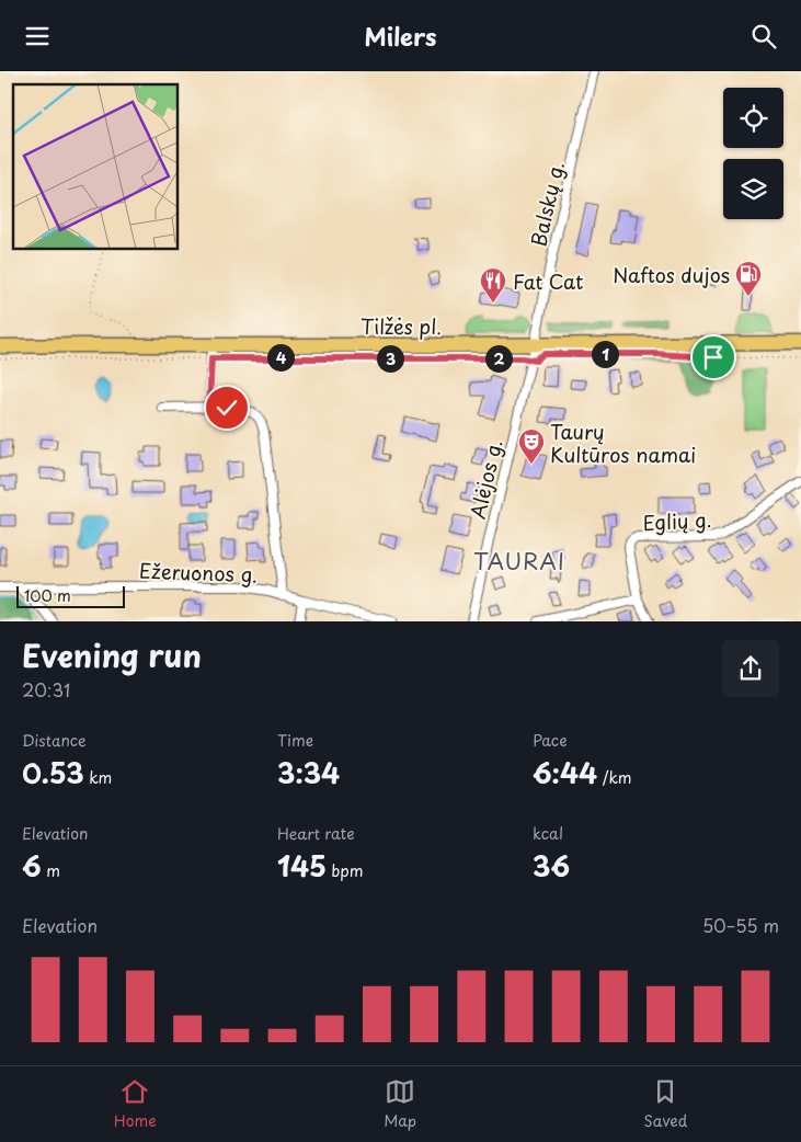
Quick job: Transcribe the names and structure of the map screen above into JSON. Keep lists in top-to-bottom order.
{
  "streets": {
    "highway": ["Tilžės pl."],
    "street": [
      "Balskų g.",
      "Alėjos g.",
      "Eglių g.",
      "Ežeruonos g."
    ]
  },
  "crossings": [
    ["Balskų g.", "Tilžės pl."],
    ["Balskų g.", "Alėjos g."],
    ["Tilžės pl.", "Alėjos g."]
  ],
  "districts": ["TAURAI"],
  "places": {
    "fuel station": ["Naftos dujos"],
    "restaurant": ["Fat Cat"],
    "theatre": ["Taurų Kultūros namai"]
  },
  "scale_bar": "100 m",
  "page": {
    "header": "Milers",
    "pins": [
      "1",
      "4",
      "2",
      "3"
    ],
    "scale": "100 m",
    "heading": ["Evening run", "20:31"],
    "stats": [
      ["Distance", "0.53 km"],
      ["Time", "3:34"],
      ["Pace", "6:44 /km"],
      ["Elevation", "6 m"],
      ["Heart rate", "145 bpm"],
      ["kcal", "36"]
    ],
    "chart": ["Elevation", "50–55 m"],
    "tabs": ["Home", "Map", "Saved"]
  }
}
